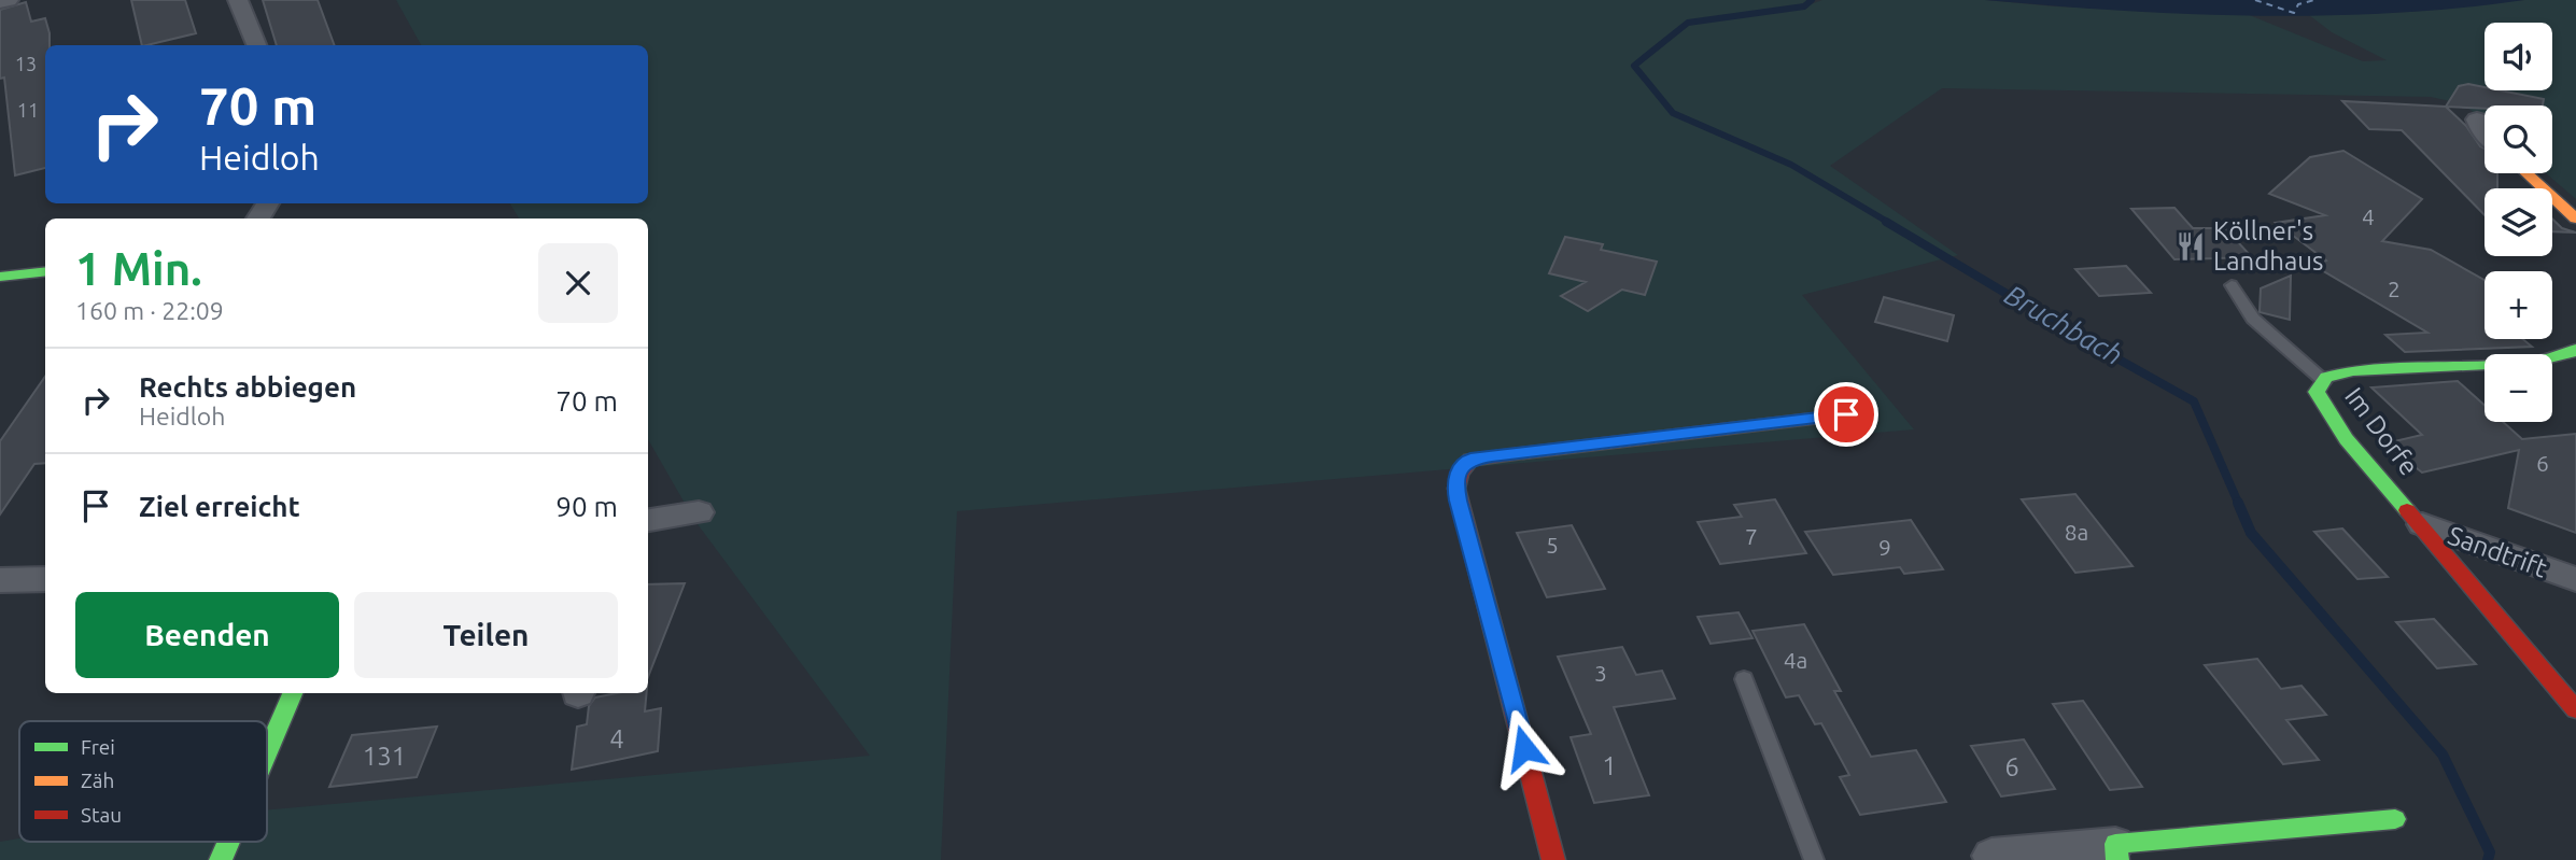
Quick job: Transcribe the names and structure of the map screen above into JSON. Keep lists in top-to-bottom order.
{
  "streets": {
    "street": ["Im Dorfe", "Sandtrift"]
  },
  "crossings": [
    ["Im Dorfe", "Sandtrift"]
  ],
  "water": ["Bruchbach"],
  "places": {
    "restaurant": ["Köllner's Landhaus"]
  },
  "house_numbers": [
    "13",
    "11",
    "4",
    "2",
    "6",
    "8a",
    "7",
    "5",
    "9",
    "4a",
    "3",
    "4",
    "131",
    "1",
    "6"
  ],
  "legend": ["Frei", "Zäh", "Stau"],
  "page": {
    "map_buttons": ["+", "−"],
    "turn": ["70 m", "Heidloh"],
    "heading": ["1 Min.", "160 m · 22:09"],
    "list": [
      {
        "name": "Rechts abbiegen",
        "note": "Heidloh",
        "value": "70 m"
      },
      {
        "name": "Ziel erreicht",
        "value": "90 m"
      }
    ],
    "buttons": ["Beenden", "Teilen"]
  }
}
